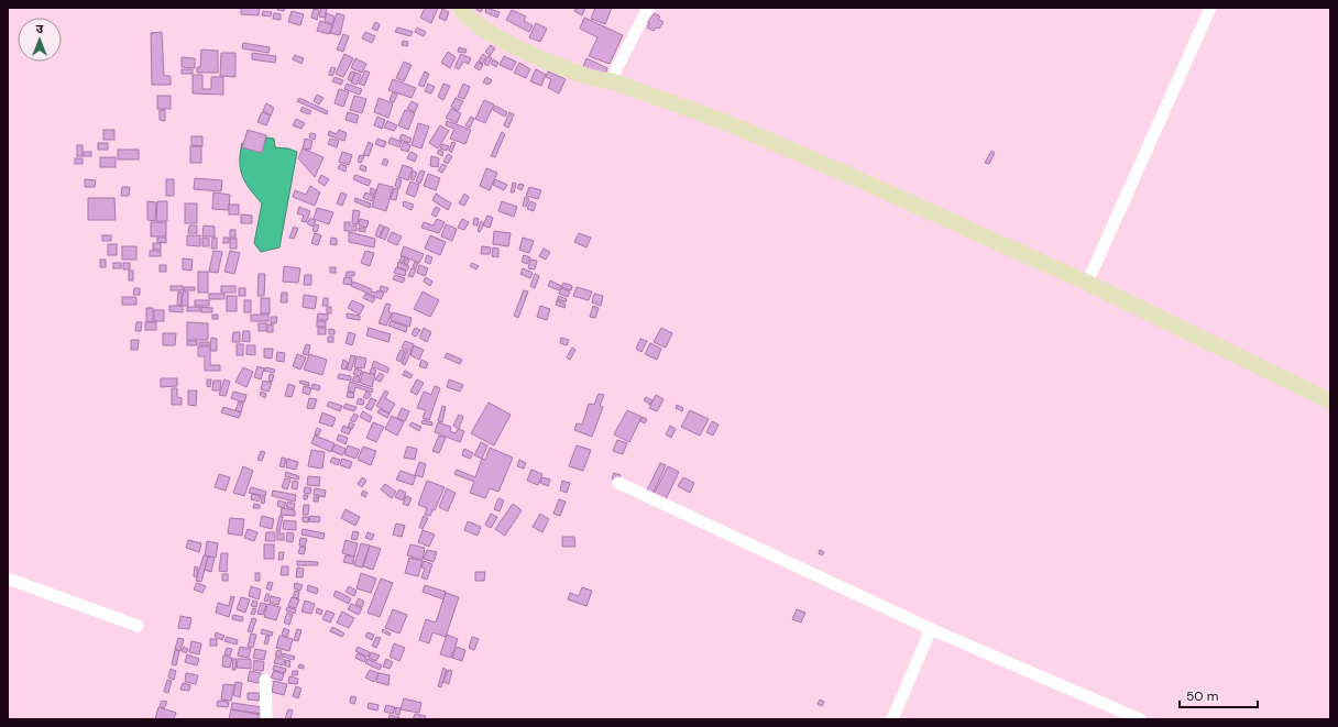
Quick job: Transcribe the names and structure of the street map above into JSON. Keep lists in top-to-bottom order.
{
  "scale_bar": "50 m",
  "north": "top"
}
